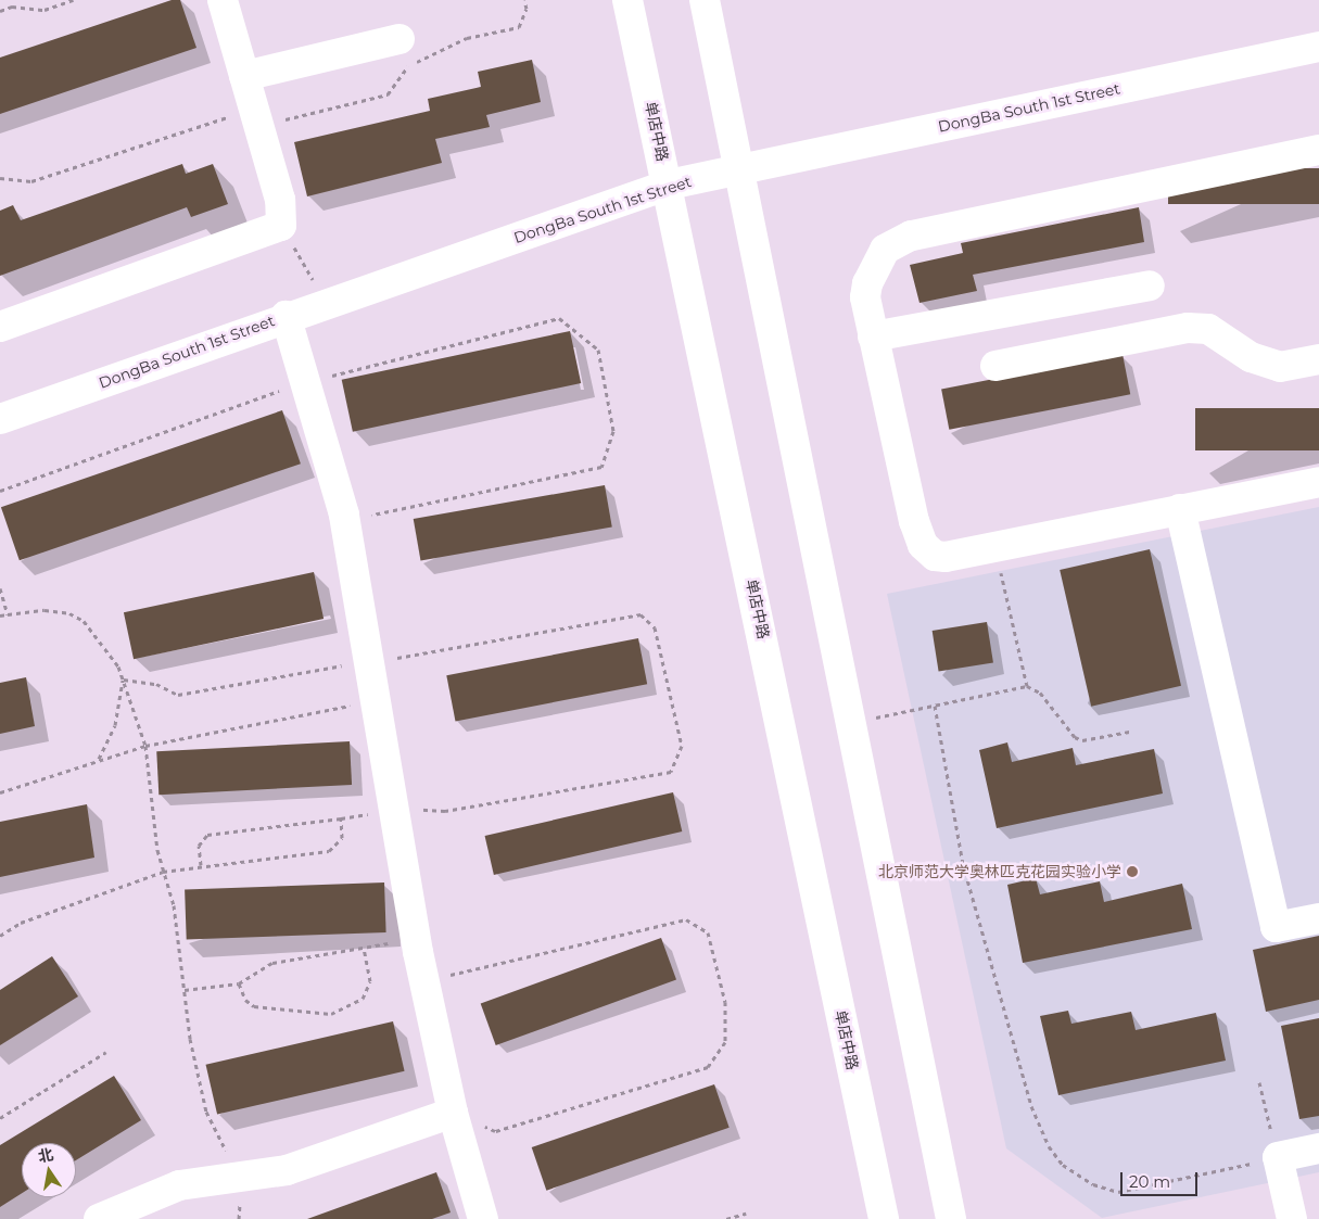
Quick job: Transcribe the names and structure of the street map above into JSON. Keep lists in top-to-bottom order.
{
  "streets": {
    "street": ["DongBa South 1st Street", "单店中路"]
  },
  "crossings": [
    ["DongBa South 1st Street", "单店中路"]
  ],
  "places": ["北京师范大学奥林匹克花园实验小学"],
  "scale_bar": "20 m",
  "north": "top"
}
